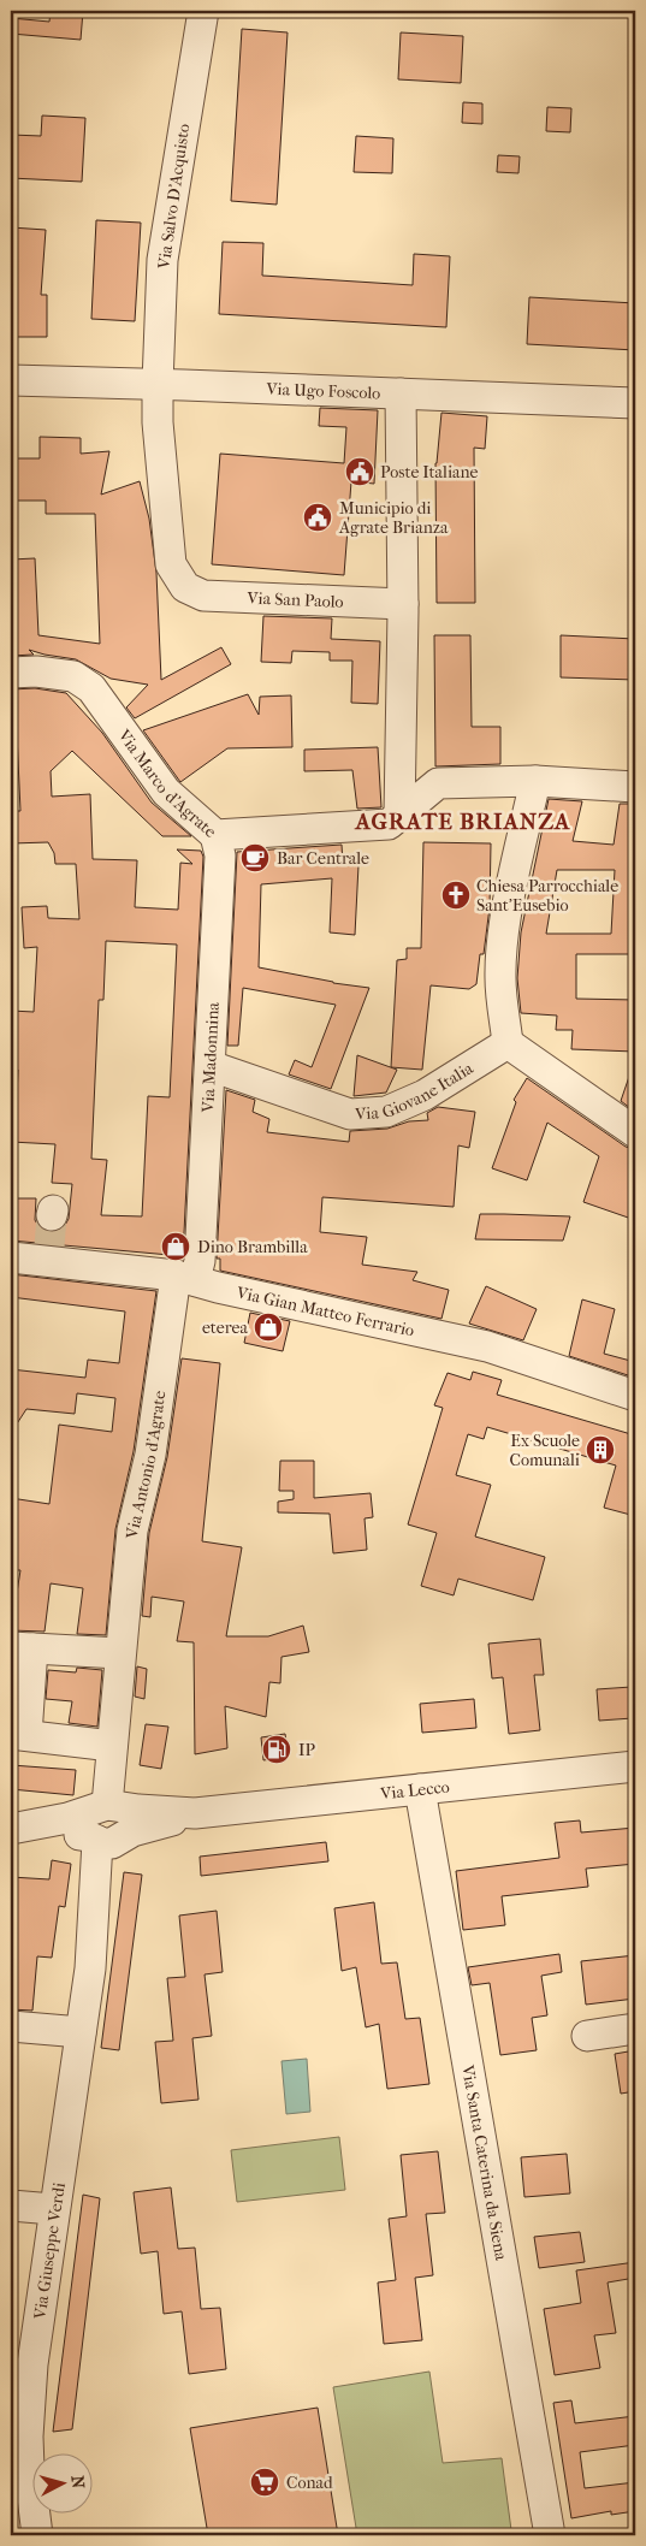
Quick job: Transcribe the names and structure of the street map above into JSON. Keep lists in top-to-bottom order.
{
  "streets": {
    "street": [
      "Via Salvo D'Acquisto",
      "Via Ugo Foscolo",
      "Via San Paolo",
      "Via Marco d'Agrate",
      "Via Madonnina",
      "Via Giovane Italia",
      "Via Gian Matteo Ferrario",
      "Via Antonio d'Agrate",
      "Via Lecco",
      "Via Santa Caterina da Siena",
      "Via Giuseppe Verdi"
    ]
  },
  "crossings": [
    ["Via Salvo D'Acquisto", "Via Ugo Foscolo"],
    ["Via Salvo D'Acquisto", "Via San Paolo"],
    ["Via Ugo Foscolo", "Via San Paolo"],
    ["Via Marco d'Agrate", "Via Madonnina"],
    ["Via Madonnina", "Via Giovane Italia"],
    ["Via Madonnina", "Via Gian Matteo Ferrario"],
    ["Via Madonnina", "Via Antonio d'Agrate"],
    ["Via Gian Matteo Ferrario", "Via Antonio d'Agrate"],
    ["Via Antonio d'Agrate", "Via Lecco"],
    ["Via Antonio d'Agrate", "Via Giuseppe Verdi"],
    ["Via Lecco", "Via Santa Caterina da Siena"],
    ["Via Lecco", "Via Giuseppe Verdi"]
  ],
  "districts": ["AGRATE BRIANZA"],
  "places": {
    "public building": ["Poste Italiane", "Municipio di Agrate Brianza"],
    "cafe": ["Bar Centrale"],
    "church": ["Chiesa Parrocchiale Sant'Eusebio"],
    "shop": ["Dino Brambilla", "eterea"],
    "building": ["Ex Scuole Comunali"],
    "fuel station": ["IP"],
    "supermarket": ["Conad"]
  },
  "north": "right"
}
